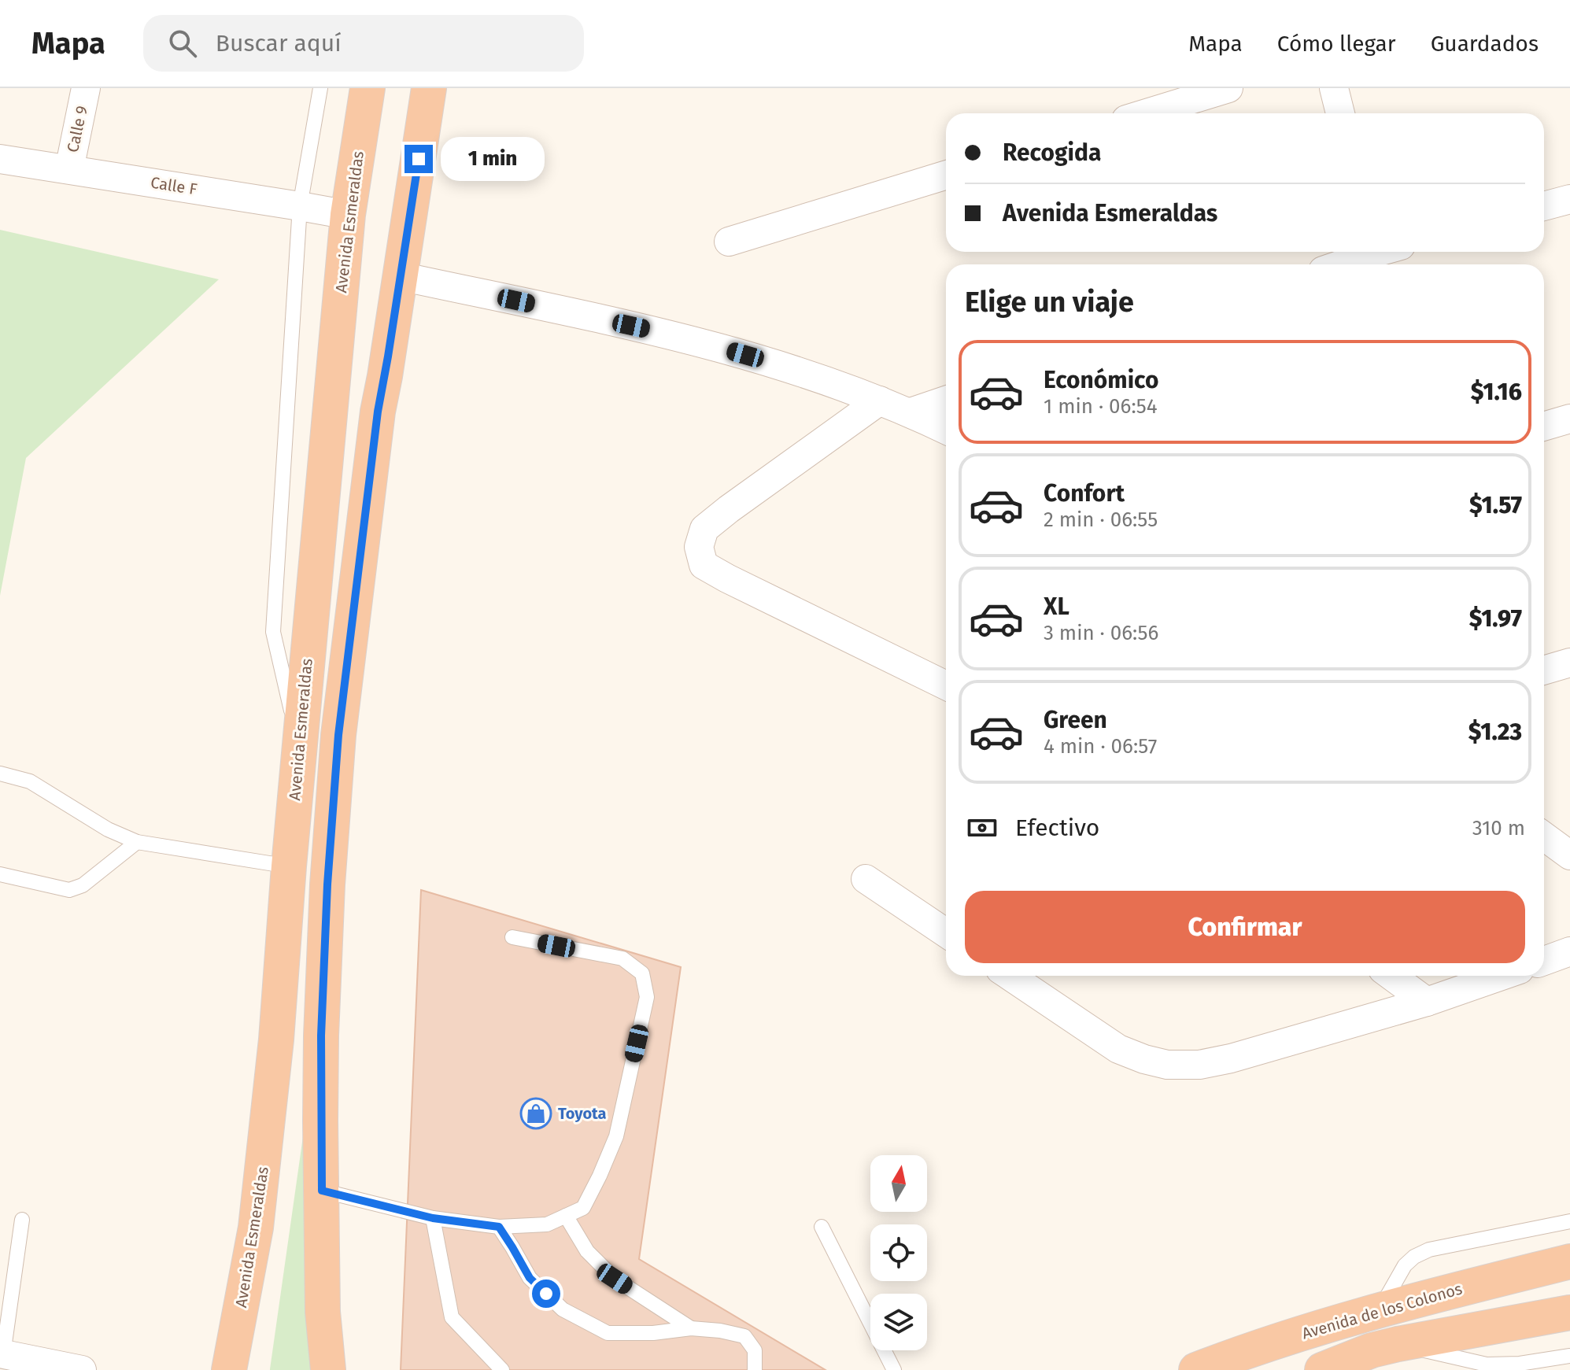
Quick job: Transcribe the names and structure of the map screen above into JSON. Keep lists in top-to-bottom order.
{
  "streets": {
    "highway": ["Avenida Esmeraldas", "Avenida de los Colonos"],
    "street": ["Calle 9", "Calle F"]
  },
  "crossings": [
    ["Calle 9", "Calle F"],
    ["Calle F", "Avenida Esmeraldas"]
  ],
  "places": {
    "shop": ["Toyota"]
  },
  "north": "top",
  "page": {
    "header": "Mapa",
    "search": "Buscar aquí",
    "nav": ["Mapa", "Cómo llegar", "Guardados"],
    "banner": ["Recogida", "Avenida Esmeraldas"],
    "bubble": "1 min",
    "heading": "Elige un viaje",
    "list": [
      {
        "name": "Económico",
        "note": "1 min · 06:54",
        "value": "$1.16"
      },
      {
        "name": "Confort",
        "note": "2 min · 06:55",
        "value": "$1.57"
      },
      {
        "name": "XL",
        "note": "3 min · 06:56",
        "value": "$1.97"
      },
      {
        "name": "Green",
        "note": "4 min · 06:57",
        "value": "$1.23"
      }
    ],
    "pay": ["Efectivo", "310 m"],
    "buttons": "Confirmar"
  }
}
